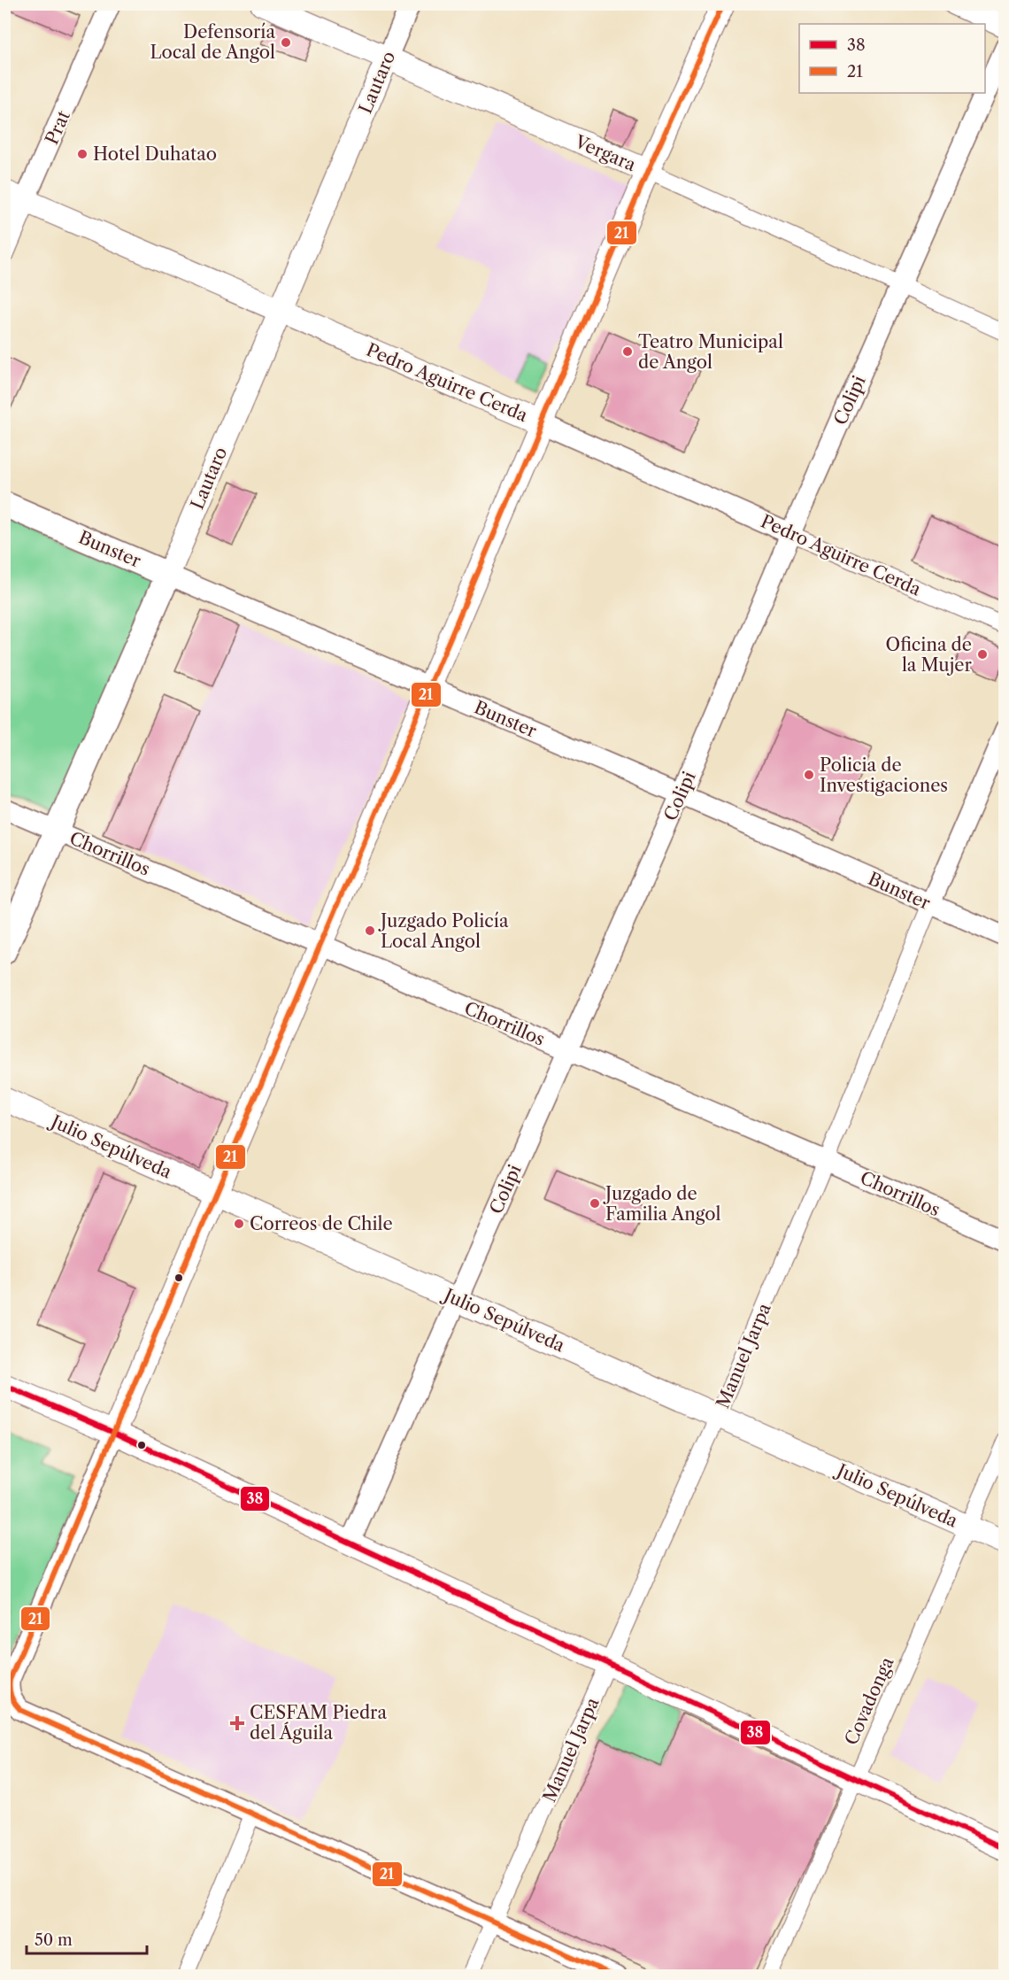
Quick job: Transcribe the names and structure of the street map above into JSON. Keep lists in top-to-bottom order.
{
  "streets": {
    "main road": [
      "Lautaro",
      "Prat",
      "Vergara",
      "Pedro Aguirre Cerda",
      "Bunster",
      "Julio Sepúlveda"
    ],
    "street": [
      "Colipi",
      "Chorrillos",
      "Manuel Jarpa",
      "Covadonga"
    ]
  },
  "crossings": [
    ["Lautaro", "Vergara"],
    ["Lautaro", "Pedro Aguirre Cerda"],
    ["Lautaro", "Bunster"],
    ["Lautaro", "Chorrillos"],
    ["Prat", "Pedro Aguirre Cerda"],
    ["Vergara", "Colipi"],
    ["Pedro Aguirre Cerda", "Colipi"],
    ["Colipi", "Bunster"],
    ["Colipi", "Chorrillos"],
    ["Colipi", "Julio Sepúlveda"],
    ["Bunster", "Manuel Jarpa"],
    ["Chorrillos", "Manuel Jarpa"],
    ["Julio Sepúlveda", "Manuel Jarpa"],
    ["Julio Sepúlveda", "Covadonga"]
  ],
  "places": {
    "other": [
      "Defensoría Local de Angol",
      "Hotel Duhatao",
      "Teatro Municipal de Angol",
      "Oficina de la Mujer",
      "Policia de Investigaciones",
      "Juzgado Policía Local Angol",
      "Juzgado de Familia Angol",
      "Correos de Chile"
    ],
    "health": ["CESFAM Piedra del Águila"]
  },
  "lines": ["transit line 21", "transit line 38"],
  "legend": ["38", "21"],
  "scale_bar": "50 m"
}
